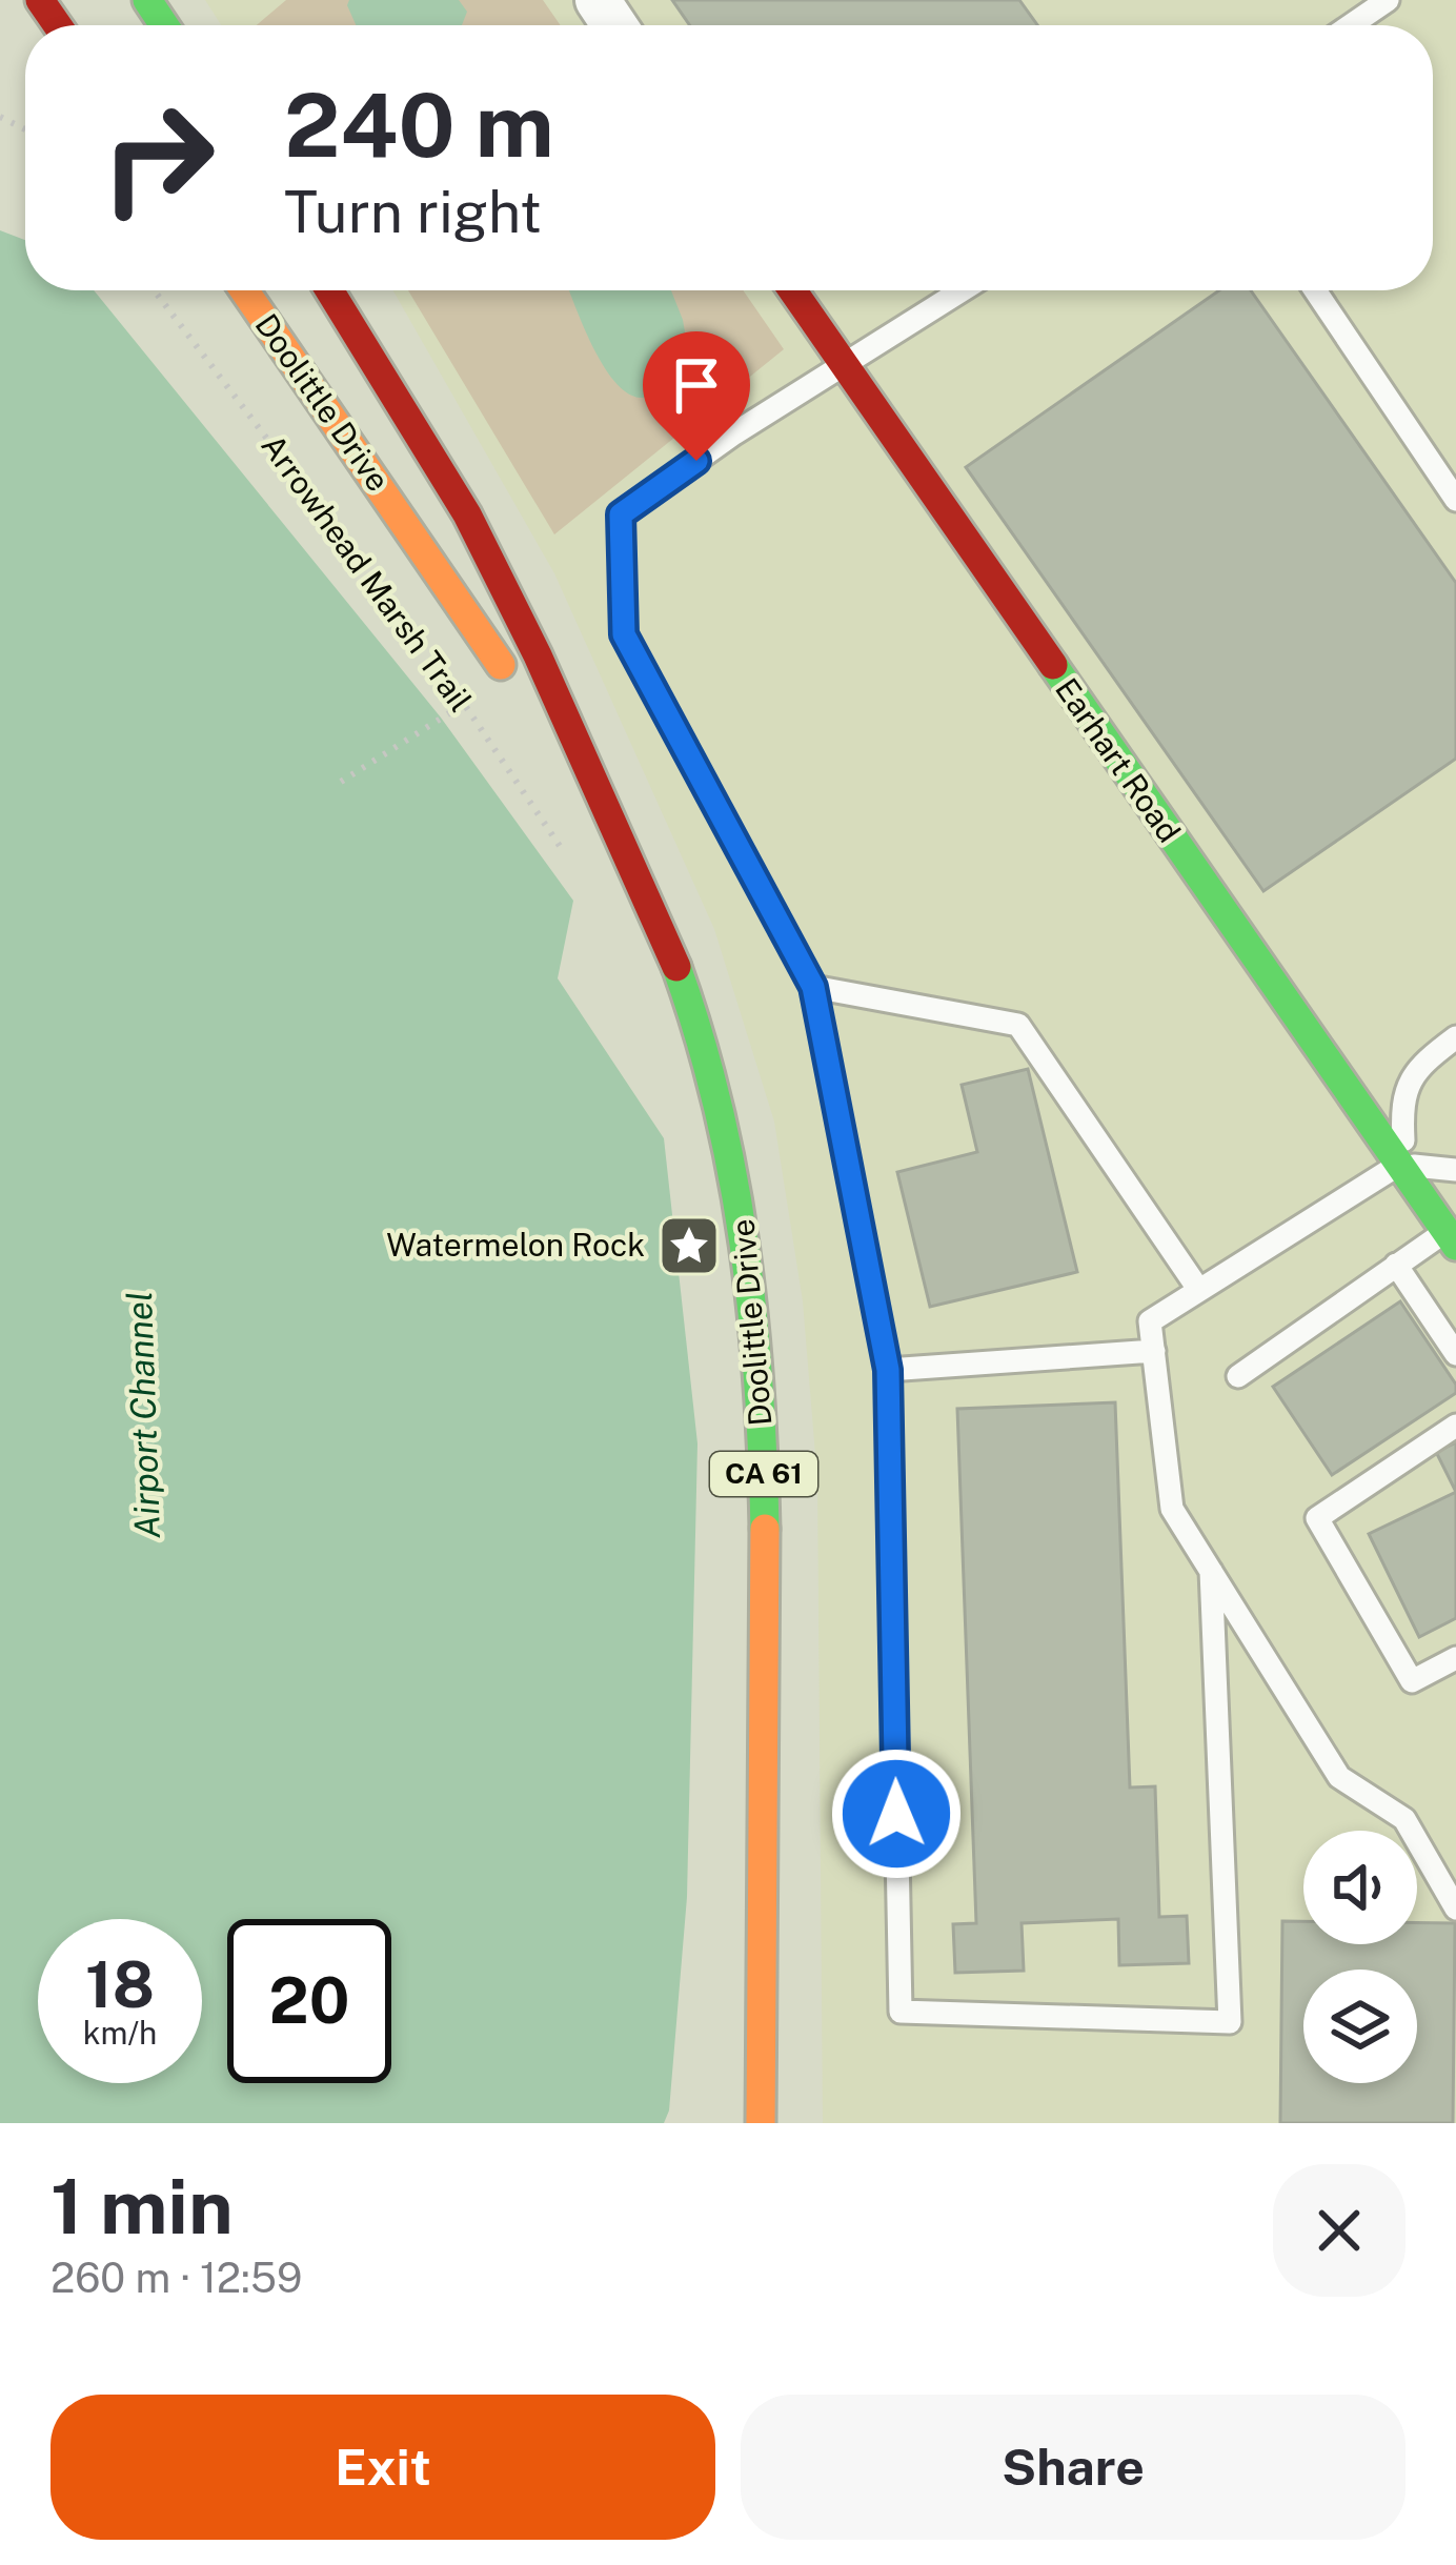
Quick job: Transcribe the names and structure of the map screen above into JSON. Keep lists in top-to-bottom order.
{
  "streets": {
    "main road": ["Doolittle Drive", "Earhart Road", "CA 61"],
    "path": ["Arrowhead Marsh Trail"]
  },
  "water": ["Airport Channel"],
  "places": {
    "place": ["Watermelon Rock"]
  },
  "page": {
    "turn": ["240 m", "Turn right"],
    "speed": "18 km/h",
    "limit": "20",
    "heading": ["1 min", "260 m · 12:59"],
    "buttons": ["Exit", "Share"]
  }
}
